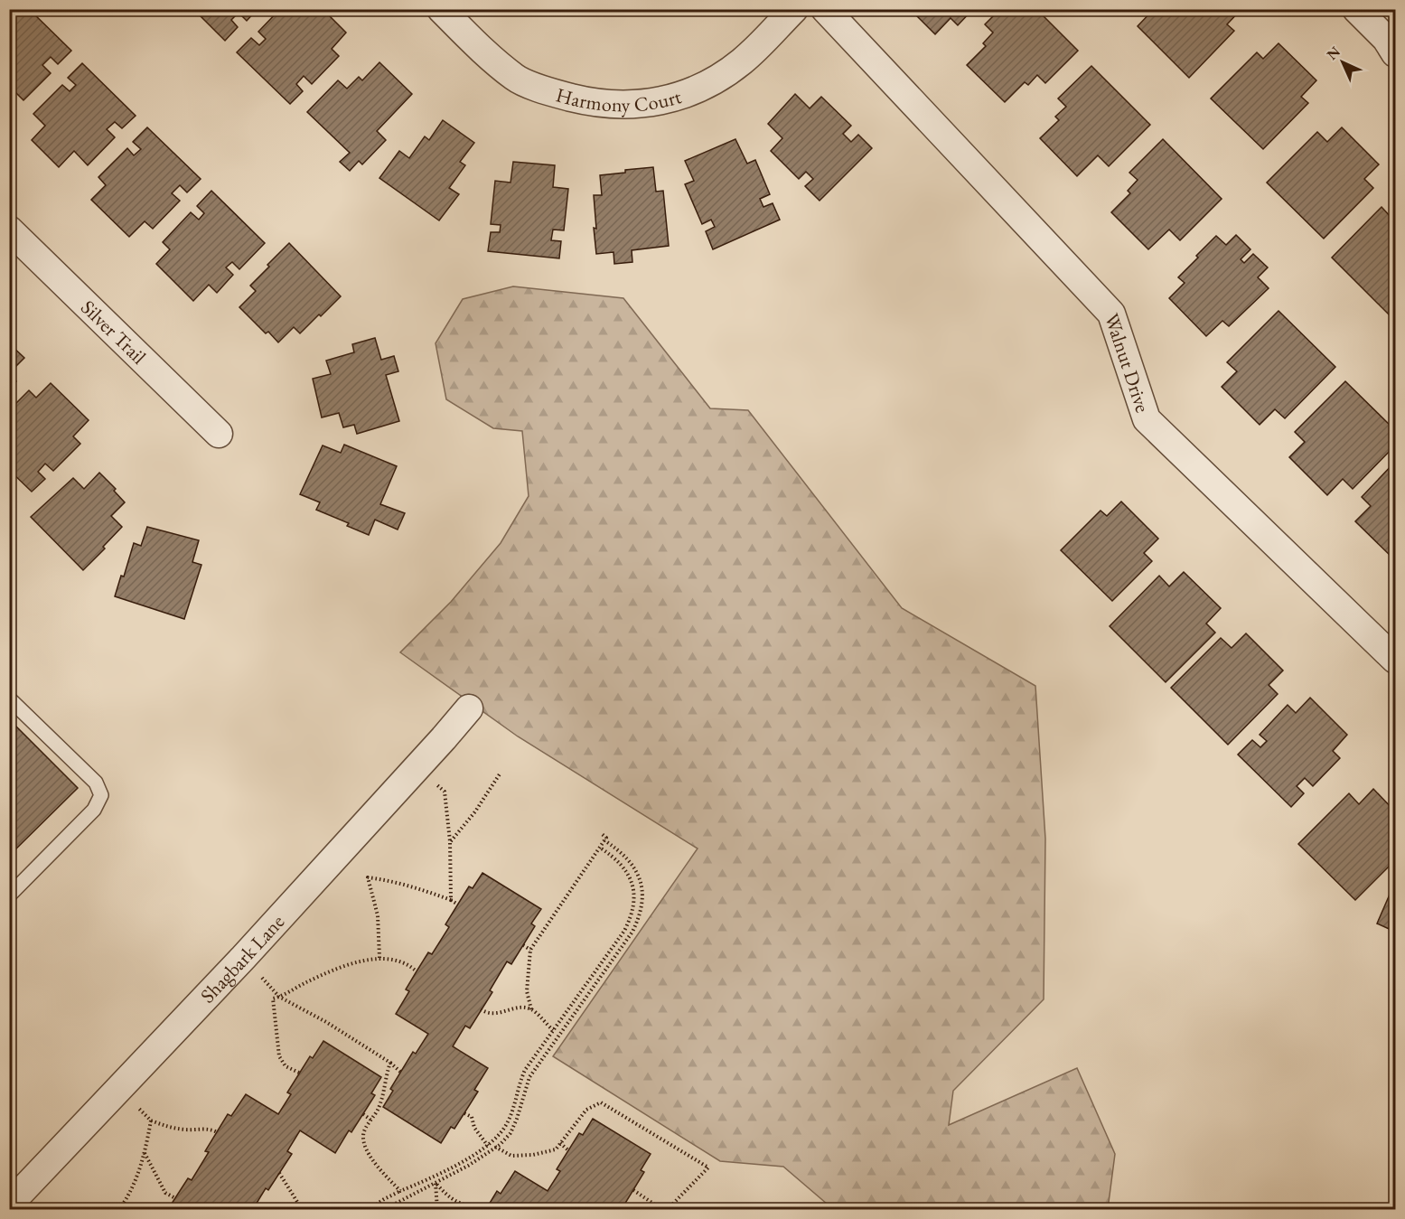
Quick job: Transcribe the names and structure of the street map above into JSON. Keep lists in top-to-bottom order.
{
  "streets": {
    "street": [
      "Harmony Court",
      "Silver Trail",
      "Walnut Drive",
      "Shagbark Lane"
    ]
  },
  "north": "top left"
}
